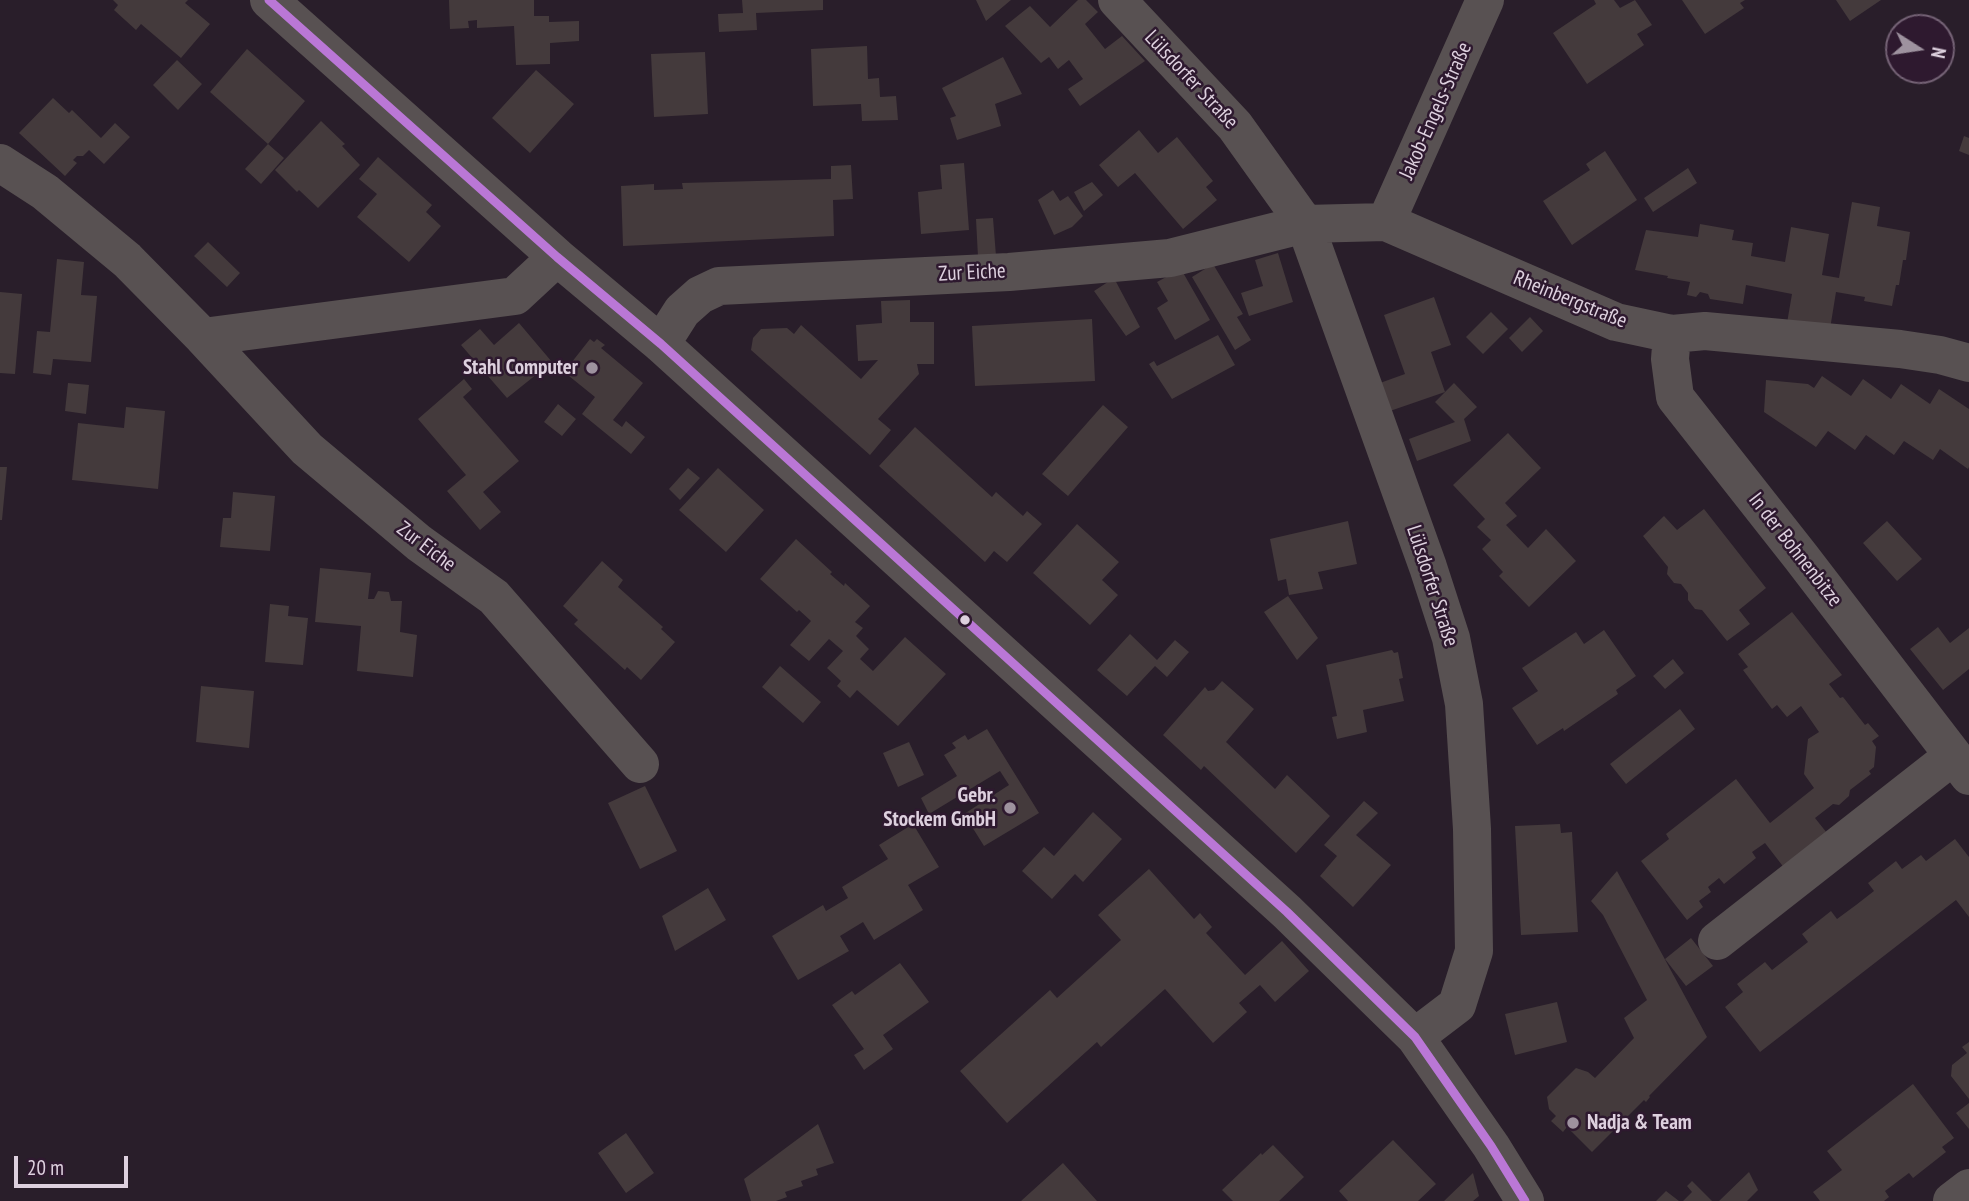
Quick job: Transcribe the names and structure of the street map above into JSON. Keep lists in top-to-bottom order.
{
  "streets": {
    "street": [
      "Lülsdorfer Straße",
      "Jakob-Engels-Straße",
      "Zur Eiche",
      "Rheinbergstraße",
      "In der Bohnenbitze"
    ]
  },
  "crossings": [
    ["Lülsdorfer Straße", "Zur Eiche"],
    ["Lülsdorfer Straße", "Rheinbergstraße"],
    ["Jakob-Engels-Straße", "Rheinbergstraße"],
    ["Zur Eiche", "Rheinbergstraße"],
    ["Rheinbergstraße", "In der Bohnenbitze"]
  ],
  "places": ["Stahl Computer", "Gebr. Stockem GmbH", "Nadja & Team"],
  "scale_bar": "20 m",
  "north": "right"
}
